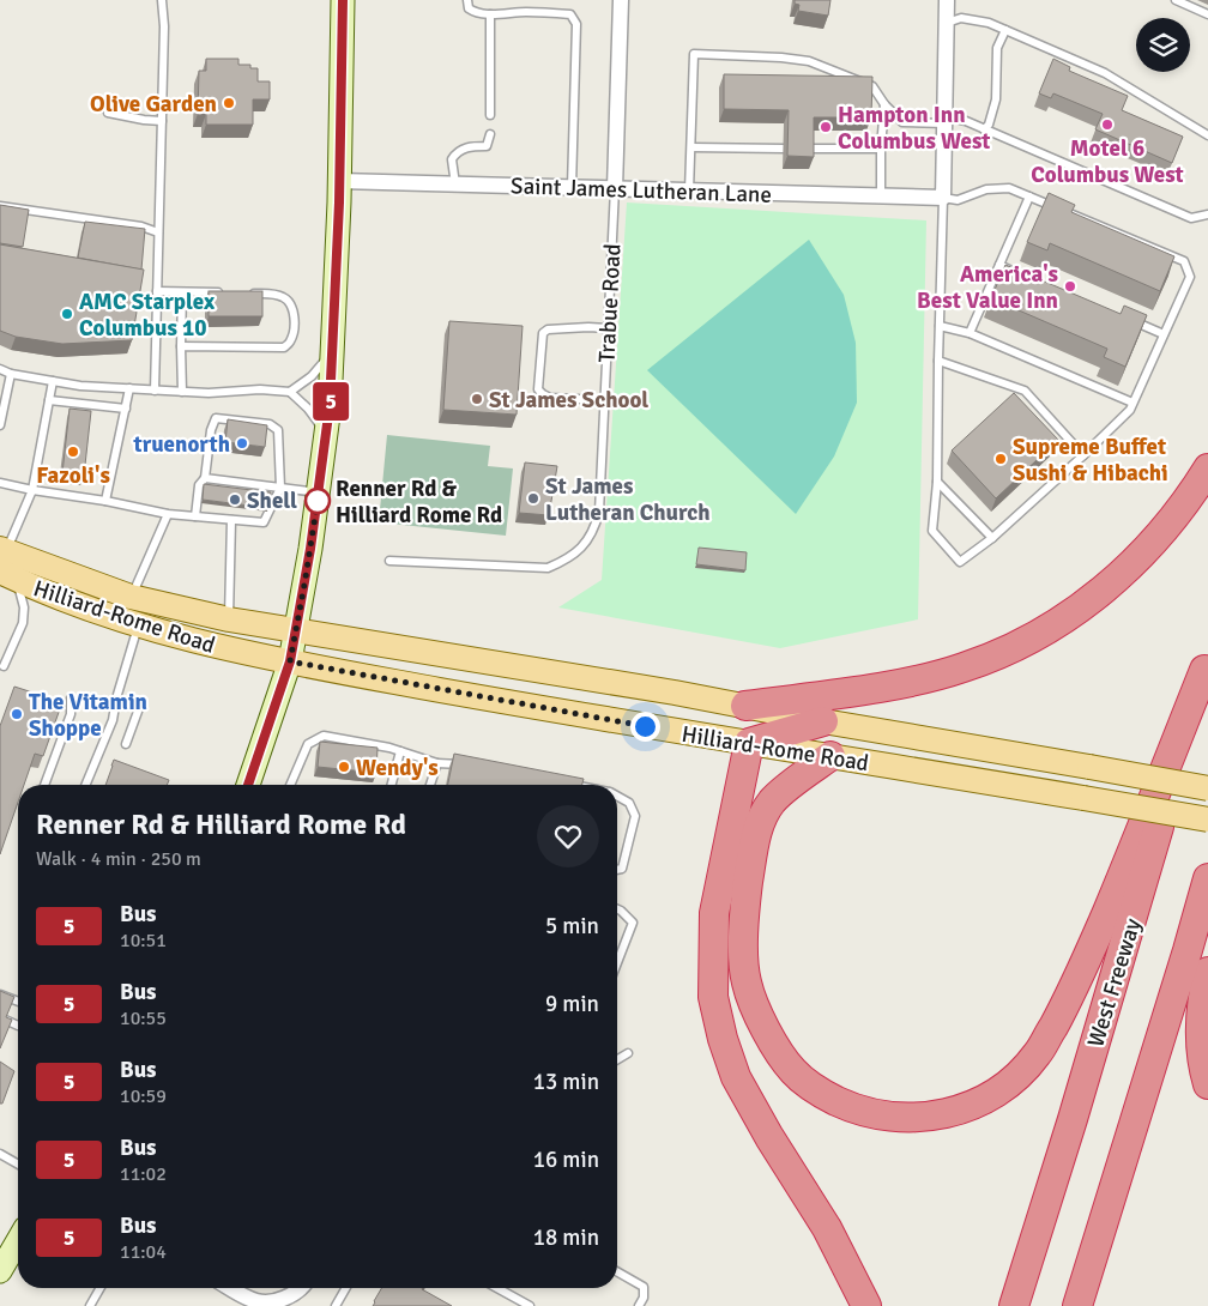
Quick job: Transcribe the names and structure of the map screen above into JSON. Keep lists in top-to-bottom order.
{
  "streets": {
    "highway": ["West Freeway"],
    "main road": ["Hilliard-Rome Road"],
    "street": ["Saint James Lutheran Lane", "Trabue Road"]
  },
  "crossings": [
    ["Saint James Lutheran Lane", "Trabue Road"]
  ],
  "places": [
    "Olive Garden",
    "Motel 6 Columbus West",
    "Hampton Inn Columbus West",
    "America's Best Value Inn",
    "AMC Starplex Columbus 10",
    "St James School",
    "truenorth",
    "Fazoli's",
    "Supreme Buffet Sushi & Hibachi",
    "St James Lutheran Church",
    "Shell",
    "Renner Rd & Hilliard Rome Rd",
    "The Vitamin Shoppe",
    "Wendy's"
  ],
  "lines": ["bus line 5"],
  "page": {
    "on_map": "5",
    "heading": ["Renner Rd & Hilliard Rome Rd", "Walk · 4 min · 250 m"],
    "list": [
      {
        "mark": "5",
        "name": "Bus",
        "note": "10:51",
        "value": "5 min"
      },
      {
        "mark": "5",
        "name": "Bus",
        "note": "10:55",
        "value": "9 min"
      },
      {
        "mark": "5",
        "name": "Bus",
        "note": "10:59",
        "value": "13 min"
      },
      {
        "mark": "5",
        "name": "Bus",
        "note": "11:02",
        "value": "16 min"
      },
      {
        "mark": "5",
        "name": "Bus",
        "note": "11:04",
        "value": "18 min"
      }
    ]
  }
}
